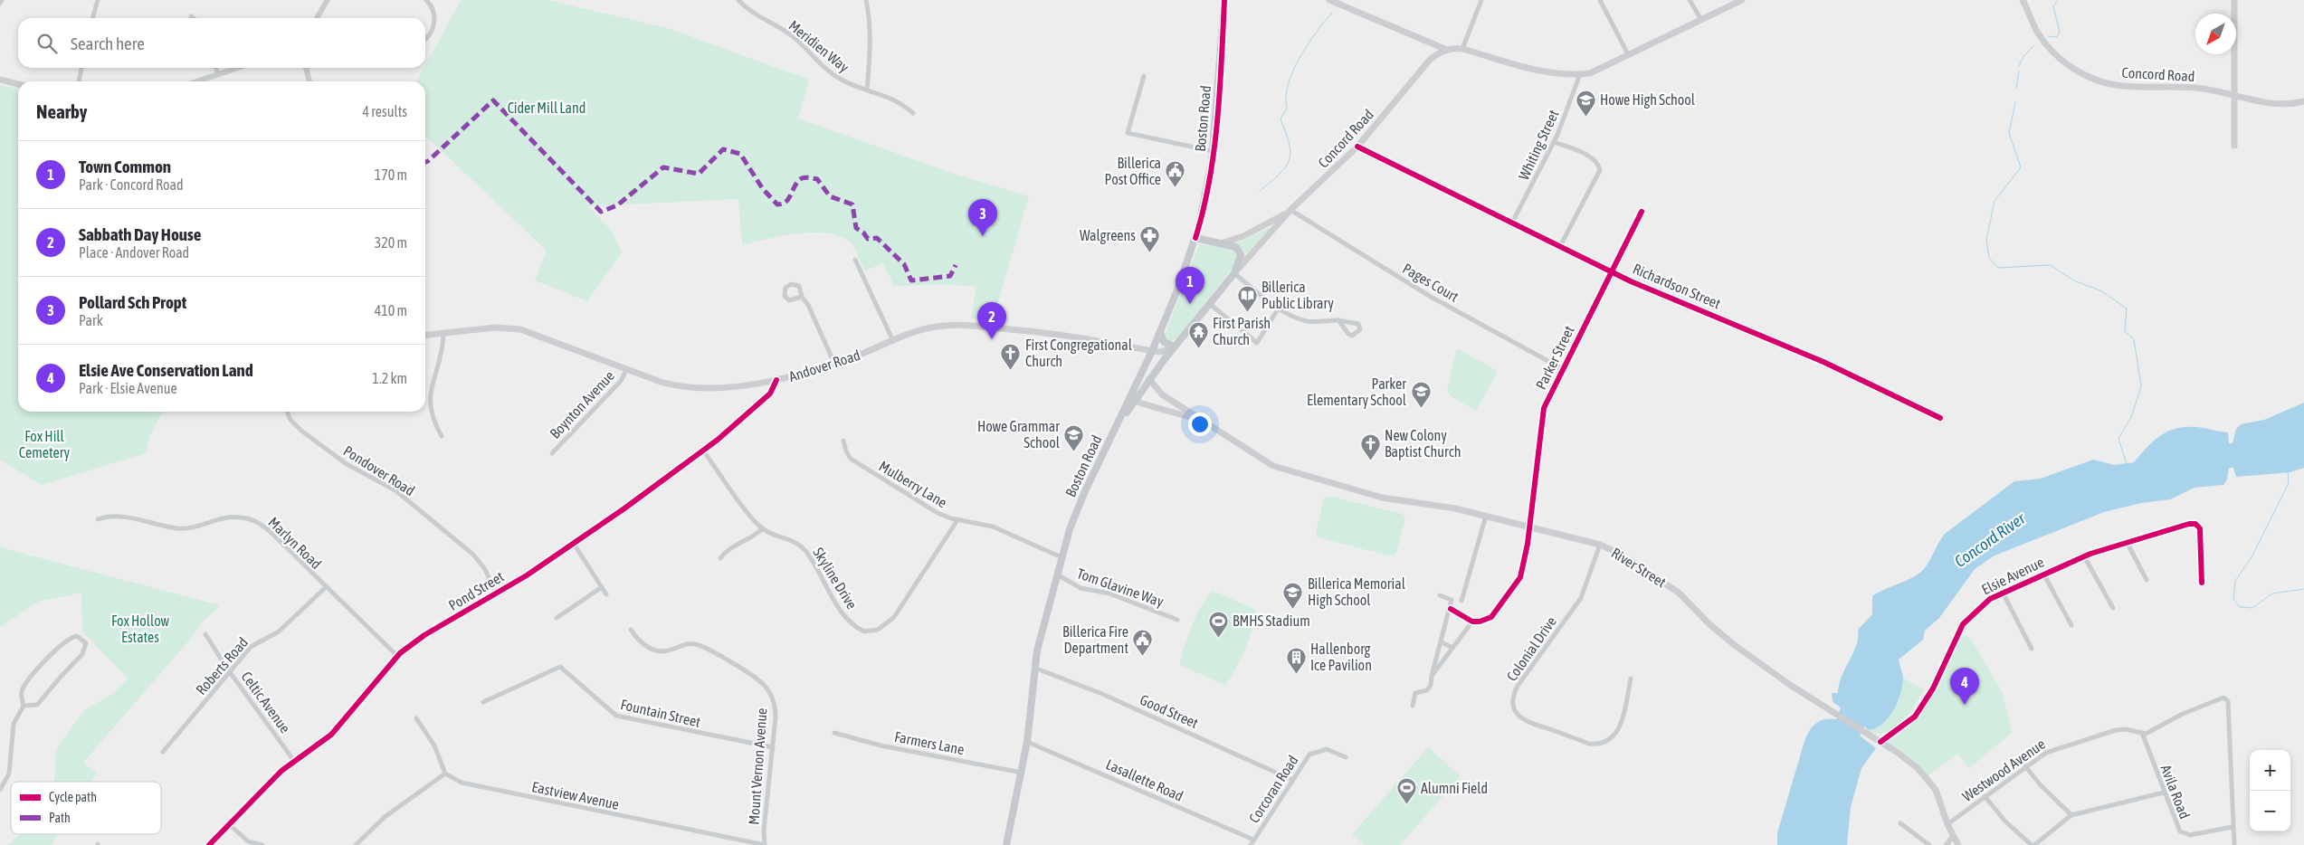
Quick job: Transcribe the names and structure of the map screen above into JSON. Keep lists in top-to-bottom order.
{
  "streets": {
    "main road": [
      "Concord Road",
      "Boston Road",
      "Andover Road",
      "River Street"
    ],
    "street": [
      "Meridien Way",
      "Whiting Street",
      "Pages Court",
      "Richardson Street",
      "Parker Street",
      "Boynton Avenue",
      "Pondover Road",
      "Mulberry Lane",
      "Marlyn Road",
      "Elsie Avenue",
      "Skyline Drive",
      "Tom Glavine Way",
      "Pond Street",
      "Colonial Drive",
      "Roberts Road",
      "Celtic Avenue",
      "Good Street",
      "Fountain Street",
      "Farmers Lane",
      "Mount Vernon Avenue",
      "Westwood Avenue",
      "Lasallette Road",
      "Corcoran Road",
      "Avila Road",
      "Eastview Avenue"
    ]
  },
  "crossings": [
    ["Concord Road", "Boston Road"],
    ["Concord Road", "Whiting Street"],
    ["Concord Road", "Pages Court"],
    ["Concord Road", "Richardson Street"],
    ["Concord Road", "River Street"],
    ["Boston Road", "Andover Road"],
    ["Boston Road", "Mulberry Lane"],
    ["Boston Road", "River Street"],
    ["Boston Road", "Tom Glavine Way"],
    ["Boston Road", "Good Street"],
    ["Boston Road", "Farmers Lane"],
    ["Boston Road", "Lasallette Road"],
    ["Whiting Street", "Richardson Street"],
    ["Pages Court", "Parker Street"],
    ["Richardson Street", "Parker Street"],
    ["Parker Street", "River Street"],
    ["Andover Road", "Boynton Avenue"],
    ["Andover Road", "Pond Street"],
    ["Pondover Road", "Pond Street"],
    ["Mulberry Lane", "Skyline Drive"],
    ["Marlyn Road", "Pond Street"],
    ["Marlyn Road", "Roberts Road"],
    ["River Street", "Elsie Avenue"],
    ["River Street", "Colonial Drive"],
    ["River Street", "Westwood Avenue"],
    ["Skyline Drive", "Pond Street"],
    ["Pond Street", "Celtic Avenue"],
    ["Roberts Road", "Celtic Avenue"],
    ["Good Street", "Corcoran Road"],
    ["Fountain Street", "Mount Vernon Avenue"],
    ["Mount Vernon Avenue", "Eastview Avenue"],
    ["Westwood Avenue", "Avila Road"],
    ["Lasallette Road", "Corcoran Road"]
  ],
  "water": ["Concord River"],
  "parks": ["Cider Mill Land", "Fox Hill Cemetery", "Fox Hollow Estates"],
  "places": {
    "school or university": [
      "Howe High School",
      "Parker Elementary School",
      "Howe Grammar School",
      "Billerica Memorial High School"
    ],
    "public building": ["Billerica Post Office", "Billerica Fire Department"],
    "pharmacy": ["Walgreens"],
    "library": ["Billerica Public Library"],
    "temple": ["First Parish Church"],
    "church": ["First Congregational Church", "New Colony Baptist Church"],
    "sports": ["BMHS Stadium", "Alumni Field"],
    "building": ["Hallenborg Ice Pavilion"]
  },
  "legend": ["Cycle path", "Path"],
  "north": "bottom left",
  "page": {
    "search": "Search here",
    "heading": ["Nearby", "4 results"],
    "list": [
      {
        "mark": "1",
        "name": "Town Common",
        "note": "Park · Concord Road",
        "value": "170 m"
      },
      {
        "mark": "2",
        "name": "Sabbath Day House",
        "note": "Place · Andover Road",
        "value": "320 m"
      },
      {
        "mark": "3",
        "name": "Pollard Sch Propt",
        "note": "Park",
        "value": "410 m"
      },
      {
        "mark": "4",
        "name": "Elsie Ave Conservation Land",
        "note": "Park · Elsie Avenue",
        "value": "1.2 km"
      }
    ],
    "pins": [
      "3",
      "1",
      "2",
      "4"
    ],
    "map_buttons": ["+", "−"]
  }
}
